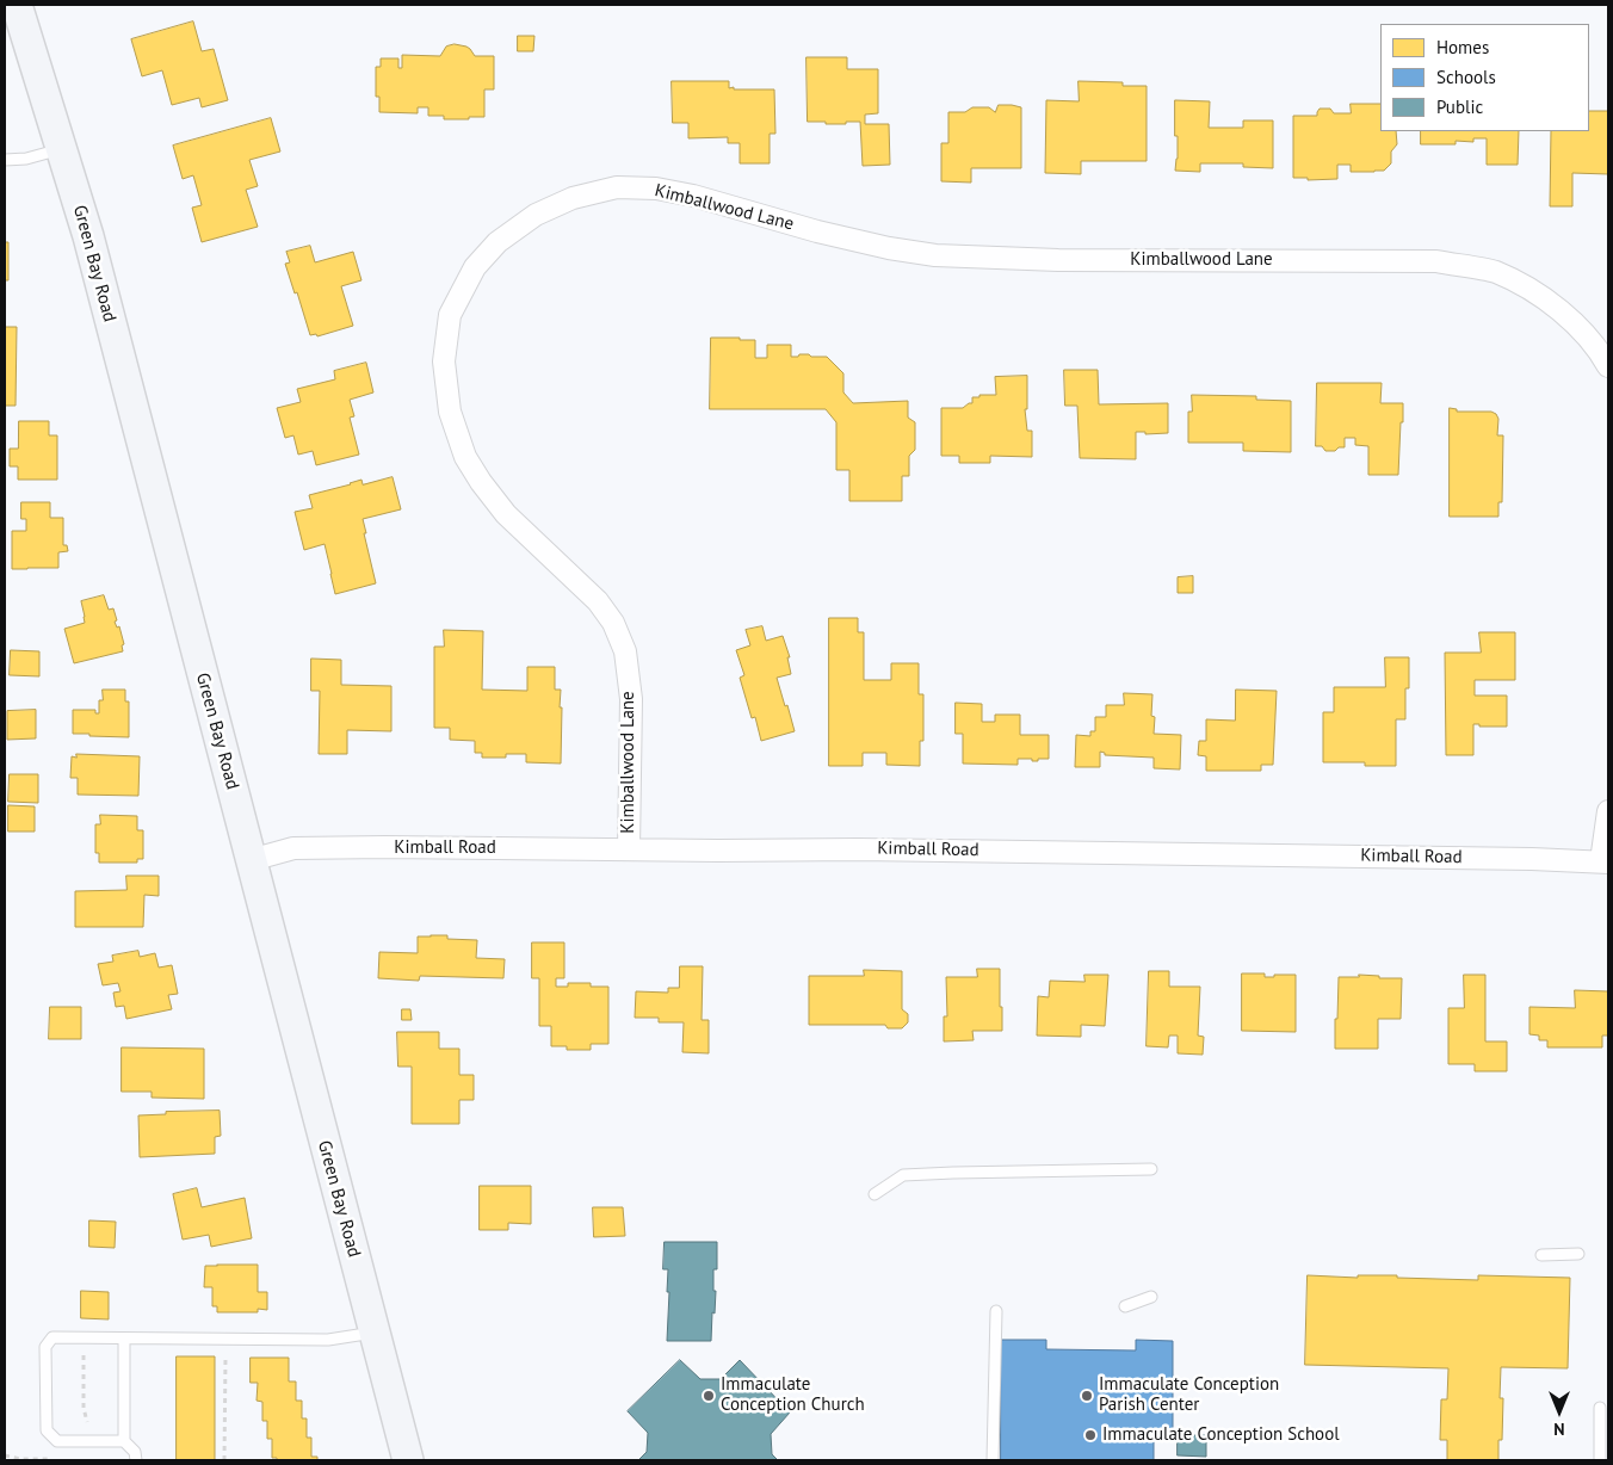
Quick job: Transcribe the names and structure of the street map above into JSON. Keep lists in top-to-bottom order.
{
  "streets": {
    "main road": ["Green Bay Road"],
    "street": ["Kimballwood Lane", "Kimball Road"]
  },
  "crossings": [
    ["Kimballwood Lane", "Kimball Road"],
    ["Green Bay Road", "Kimball Road"]
  ],
  "places": ["Immaculate Conception Church", "Immaculate Conception Parish Center", "Immaculate Conception School"],
  "legend": ["Homes", "Schools", "Public"],
  "north": "bottom"
}
